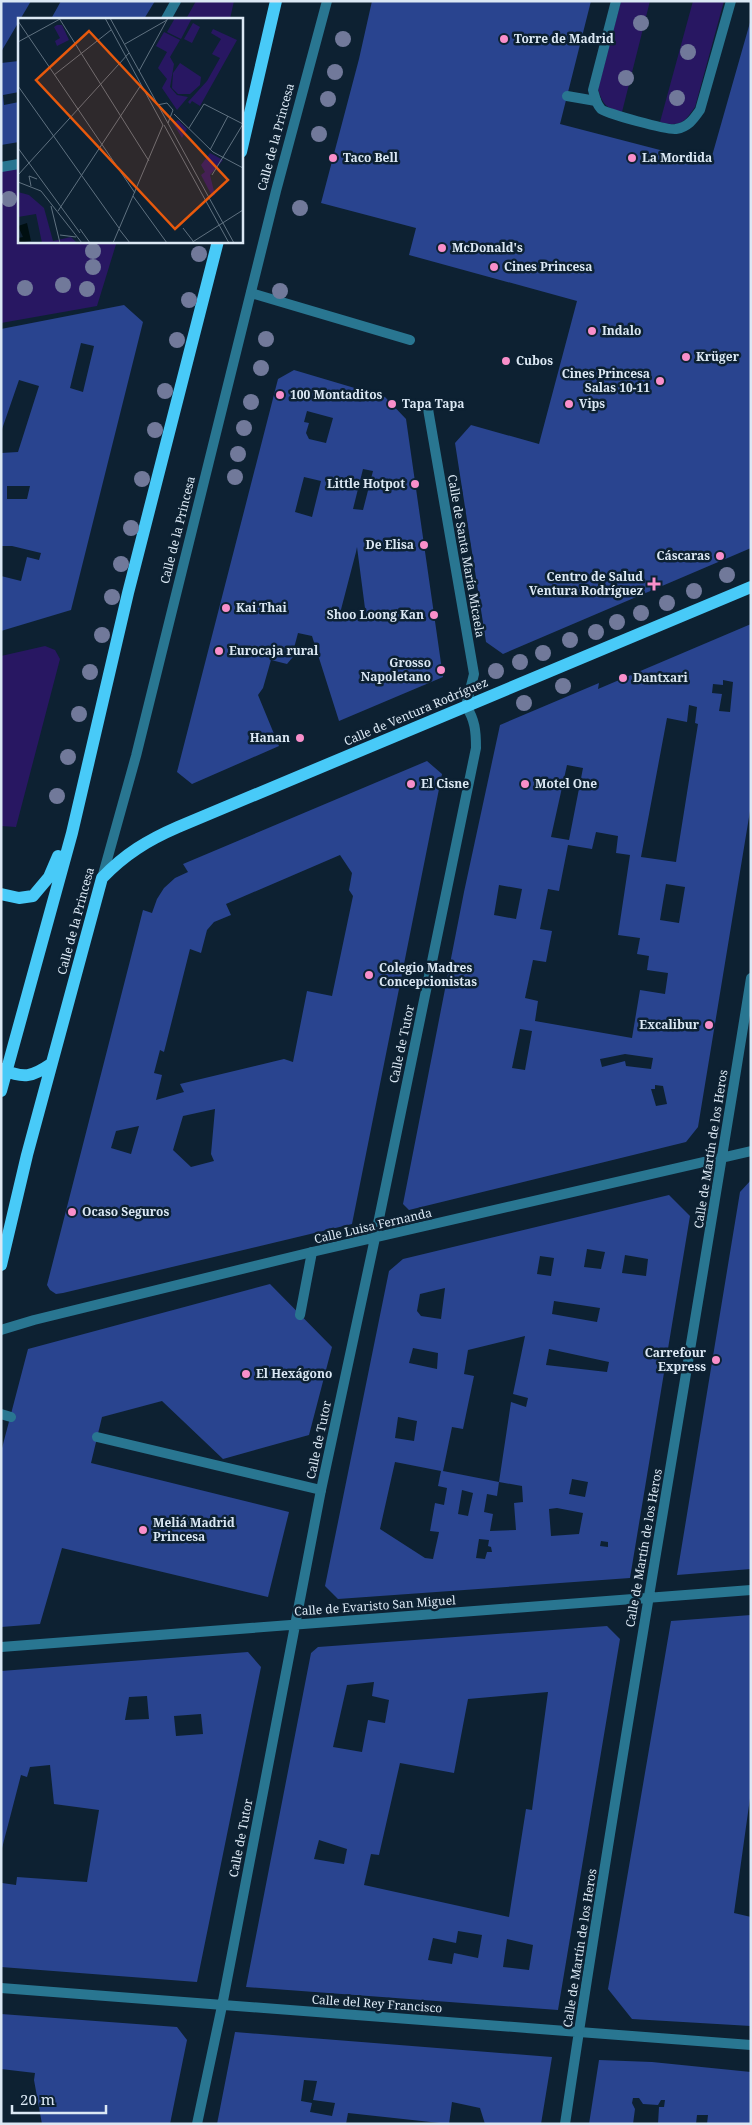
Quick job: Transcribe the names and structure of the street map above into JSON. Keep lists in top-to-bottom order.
{
  "streets": {
    "main road": ["Calle de la Princesa", "Calle de Ventura Rodríguez"],
    "street": [
      "Calle de Santa María Micaela",
      "Calle de Tutor",
      "Calle de Martín de los Heros",
      "Calle Luisa Fernanda",
      "Calle de Evaristo San Miguel",
      "Calle del Rey Francisco"
    ]
  },
  "crossings": [
    ["Calle de la Princesa", "Calle de Ventura Rodríguez"],
    ["Calle de Santa María Micaela", "Calle de Ventura Rodríguez"],
    ["Calle de Santa María Micaela", "Calle de Tutor"],
    ["Calle de Ventura Rodríguez", "Calle de Tutor"],
    ["Calle de Tutor", "Calle Luisa Fernanda"],
    ["Calle de Tutor", "Calle de Evaristo San Miguel"],
    ["Calle de Tutor", "Calle del Rey Francisco"],
    ["Calle de Martín de los Heros", "Calle Luisa Fernanda"],
    ["Calle de Martín de los Heros", "Calle de Evaristo San Miguel"],
    ["Calle de Martín de los Heros", "Calle del Rey Francisco"]
  ],
  "places": {
    "other": [
      "Torre de Madrid",
      "Taco Bell",
      "La Mordida",
      "McDonald's",
      "Cines Princesa",
      "Indalo",
      "Krüger",
      "Cubos",
      "Cines Princesa Salas 10-11",
      "100 Montaditos",
      "Tapa Tapa",
      "Vips",
      "Little Hotpot",
      "De Elisa",
      "Cáscaras",
      "Kai Thai",
      "Shoo Loong Kan",
      "Eurocaja rural",
      "Grosso Napoletano",
      "Dantxari",
      "Hanan",
      "El Cisne",
      "Motel One",
      "Colegio Madres Concepcionistas",
      "Excalibur",
      "Ocaso Seguros",
      "Carrefour Express",
      "El Hexágono",
      "Meliá Madrid Princesa"
    ],
    "health": ["Centro de Salud Ventura Rodríguez"]
  },
  "scale_bar": "20 m"
}
